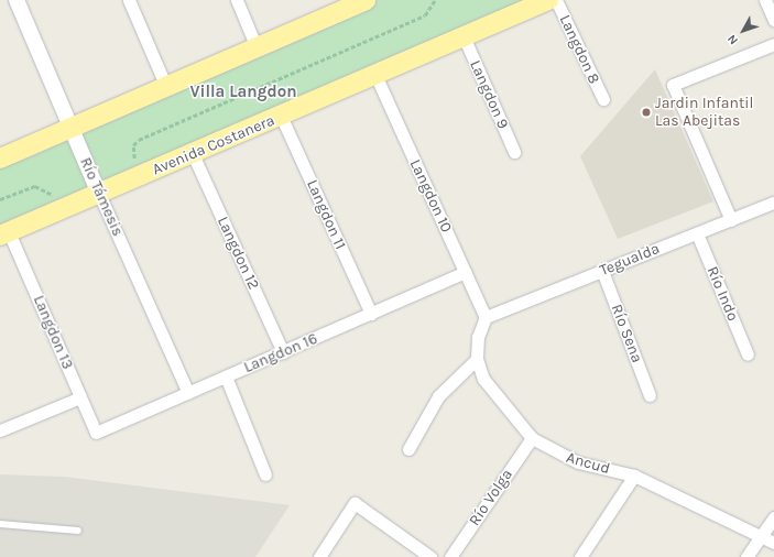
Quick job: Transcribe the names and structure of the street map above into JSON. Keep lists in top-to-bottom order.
{
  "streets": {
    "main road": ["Avenida Costanera"],
    "street": [
      "Langdon 8",
      "Langdon 9",
      "Langdon 10",
      "Río Támesis",
      "Langdon 11",
      "Langdon 12",
      "Tegualda",
      "Río Indo",
      "Langdon 13",
      "Río Sena",
      "Langdon 16",
      "Ancud",
      "Río Volga"
    ]
  },
  "crossings": [
    ["Langdon 9", "Avenida Costanera"],
    ["Avenida Costanera", "Langdon 10"],
    ["Avenida Costanera", "Río Támesis"],
    ["Avenida Costanera", "Langdon 11"],
    ["Avenida Costanera", "Langdon 12"],
    ["Avenida Costanera", "Langdon 13"],
    ["Langdon 10", "Tegualda"],
    ["Langdon 10", "Langdon 16"],
    ["Langdon 10", "Ancud"],
    ["Río Támesis", "Langdon 16"],
    ["Langdon 11", "Langdon 16"],
    ["Langdon 12", "Langdon 16"],
    ["Tegualda", "Río Indo"],
    ["Tegualda", "Río Sena"],
    ["Tegualda", "Ancud"],
    ["Langdon 13", "Langdon 16"],
    ["Ancud", "Río Volga"]
  ],
  "districts": ["Villa Langdon"],
  "places": ["Jardin Infantil Las Abejitas"],
  "north": "bottom left"
}
